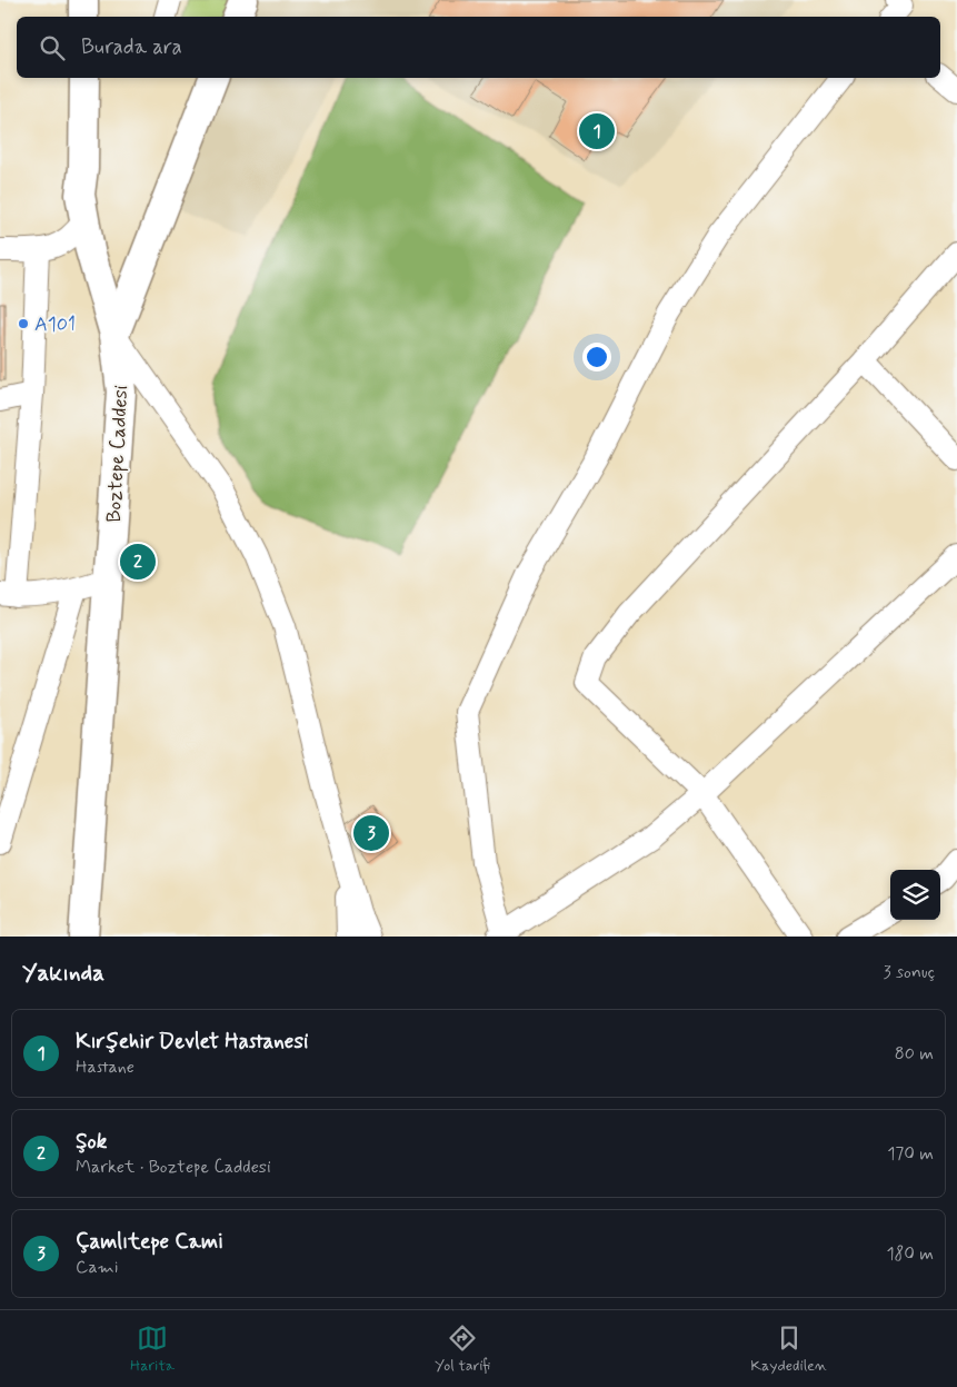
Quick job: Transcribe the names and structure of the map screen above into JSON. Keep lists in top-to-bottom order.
{
  "streets": {
    "main road": ["Boztepe Caddesi"]
  },
  "places": ["A101"],
  "page": {
    "search": "Burada ara",
    "pins": ["1", "2", "3"],
    "heading": ["Yakında", "3 sonuç"],
    "list": [
      {
        "mark": "1",
        "name": "Kırşehir Devlet Hastanesi",
        "note": "Hastane",
        "value": "80 m"
      },
      {
        "mark": "2",
        "name": "Şok",
        "note": "Market · Boztepe Caddesi",
        "value": "170 m"
      },
      {
        "mark": "3",
        "name": "Çamlıtepe Cami",
        "note": "Cami",
        "value": "180 m"
      }
    ],
    "nav": ["Harita", "Yol tarifi", "Kaydedilen"]
  }
}
